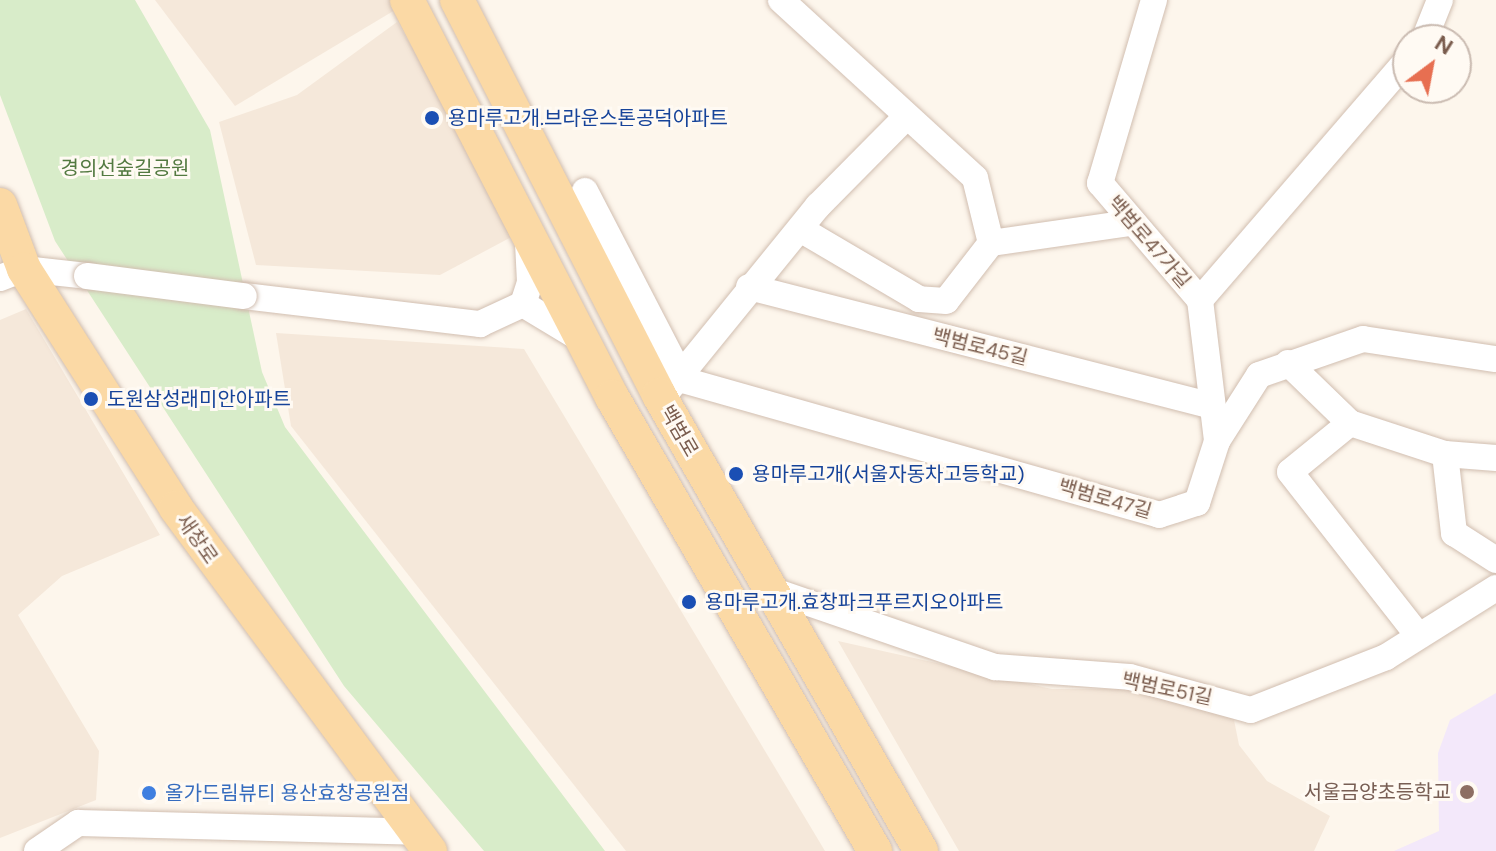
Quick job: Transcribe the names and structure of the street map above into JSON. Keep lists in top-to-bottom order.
{
  "streets": {
    "main road": ["백범로", "새창로"],
    "street": [
      "백범로47가길",
      "백범로45길",
      "백범로47길",
      "백범로51길"
    ]
  },
  "crossings": [
    ["백범로47가길", "백범로45길"],
    ["백범로47가길", "백범로47길"],
    ["백범로", "백범로47길"],
    ["백범로", "백범로51길"]
  ],
  "parks": ["경의선숲길공원"],
  "places": [
    "용마루고개.브라운스톤공덕아파트",
    "도원삼성래미안아파트",
    "용마루고개(서울자동차고등학교)",
    "용마루고개.효창파크푸르지오아파트",
    "서울금양초등학교",
    "올가드림뷰티 용산효창공원점"
  ],
  "north": "top right"
}
